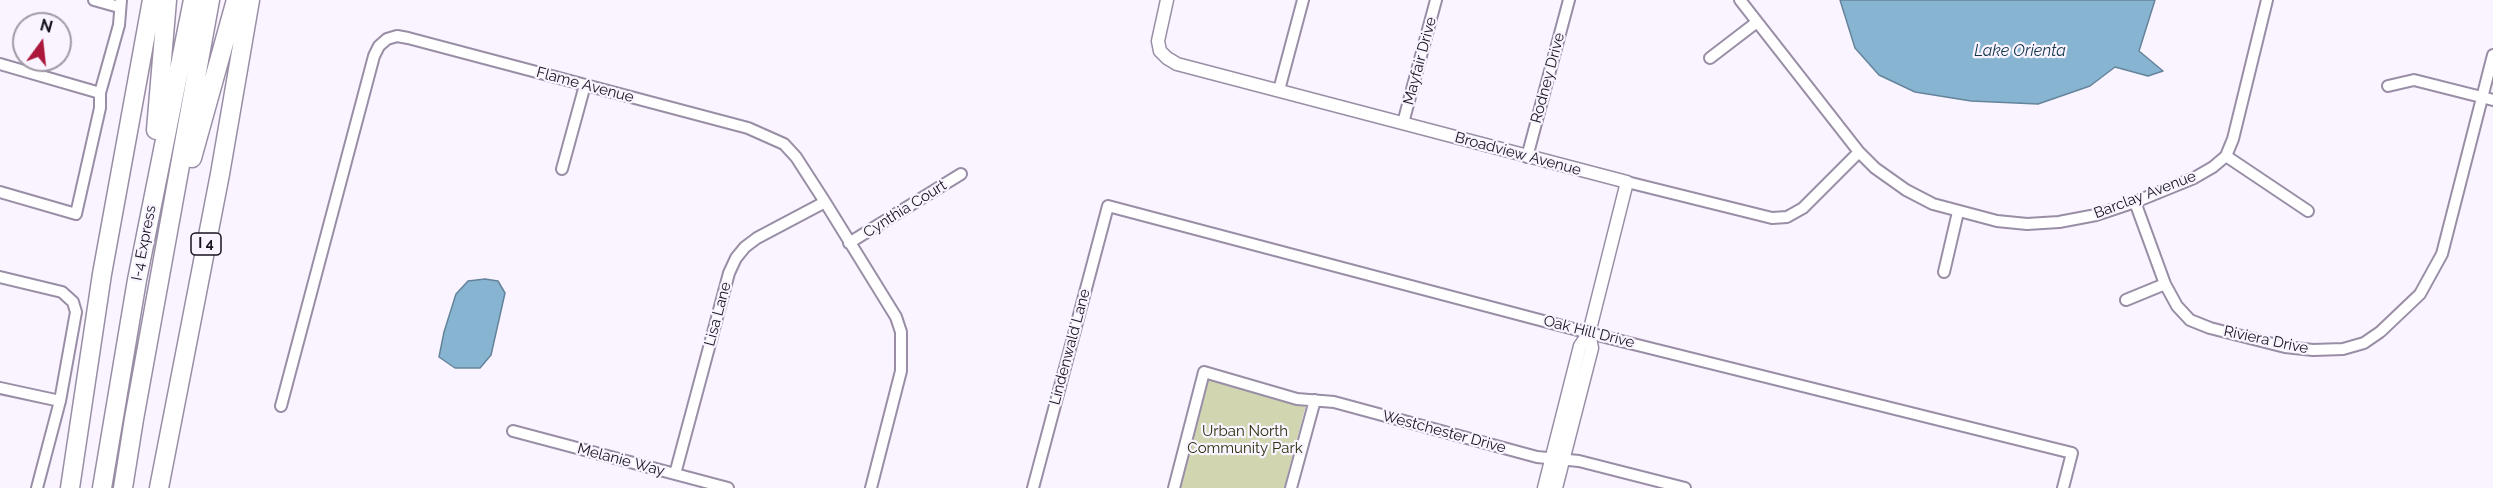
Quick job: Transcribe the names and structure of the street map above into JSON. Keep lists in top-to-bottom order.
{
  "streets": {
    "highway": ["I-4 Express", "I 4"],
    "street": [
      "Mayfair Drive",
      "Rodney Drive",
      "Flame Avenue",
      "Broadview Avenue",
      "Barclay Avenue",
      "Cynthia Court",
      "Lisa Lane",
      "Oak Hill Drive",
      "Riviera Drive",
      "Lindenwald Lane",
      "Westchester Drive",
      "Melanie Way"
    ]
  },
  "crossings": [
    ["Mayfair Drive", "Broadview Avenue"],
    ["Rodney Drive", "Broadview Avenue"],
    ["Flame Avenue", "Cynthia Court"],
    ["Flame Avenue", "Lisa Lane"],
    ["Broadview Avenue", "Barclay Avenue"],
    ["Barclay Avenue", "Riviera Drive"],
    ["Lisa Lane", "Melanie Way"],
    ["Oak Hill Drive", "Lindenwald Lane"]
  ],
  "water": ["Lake Orienta"],
  "parks": ["Urban North Community Park"],
  "north": "top"
}
